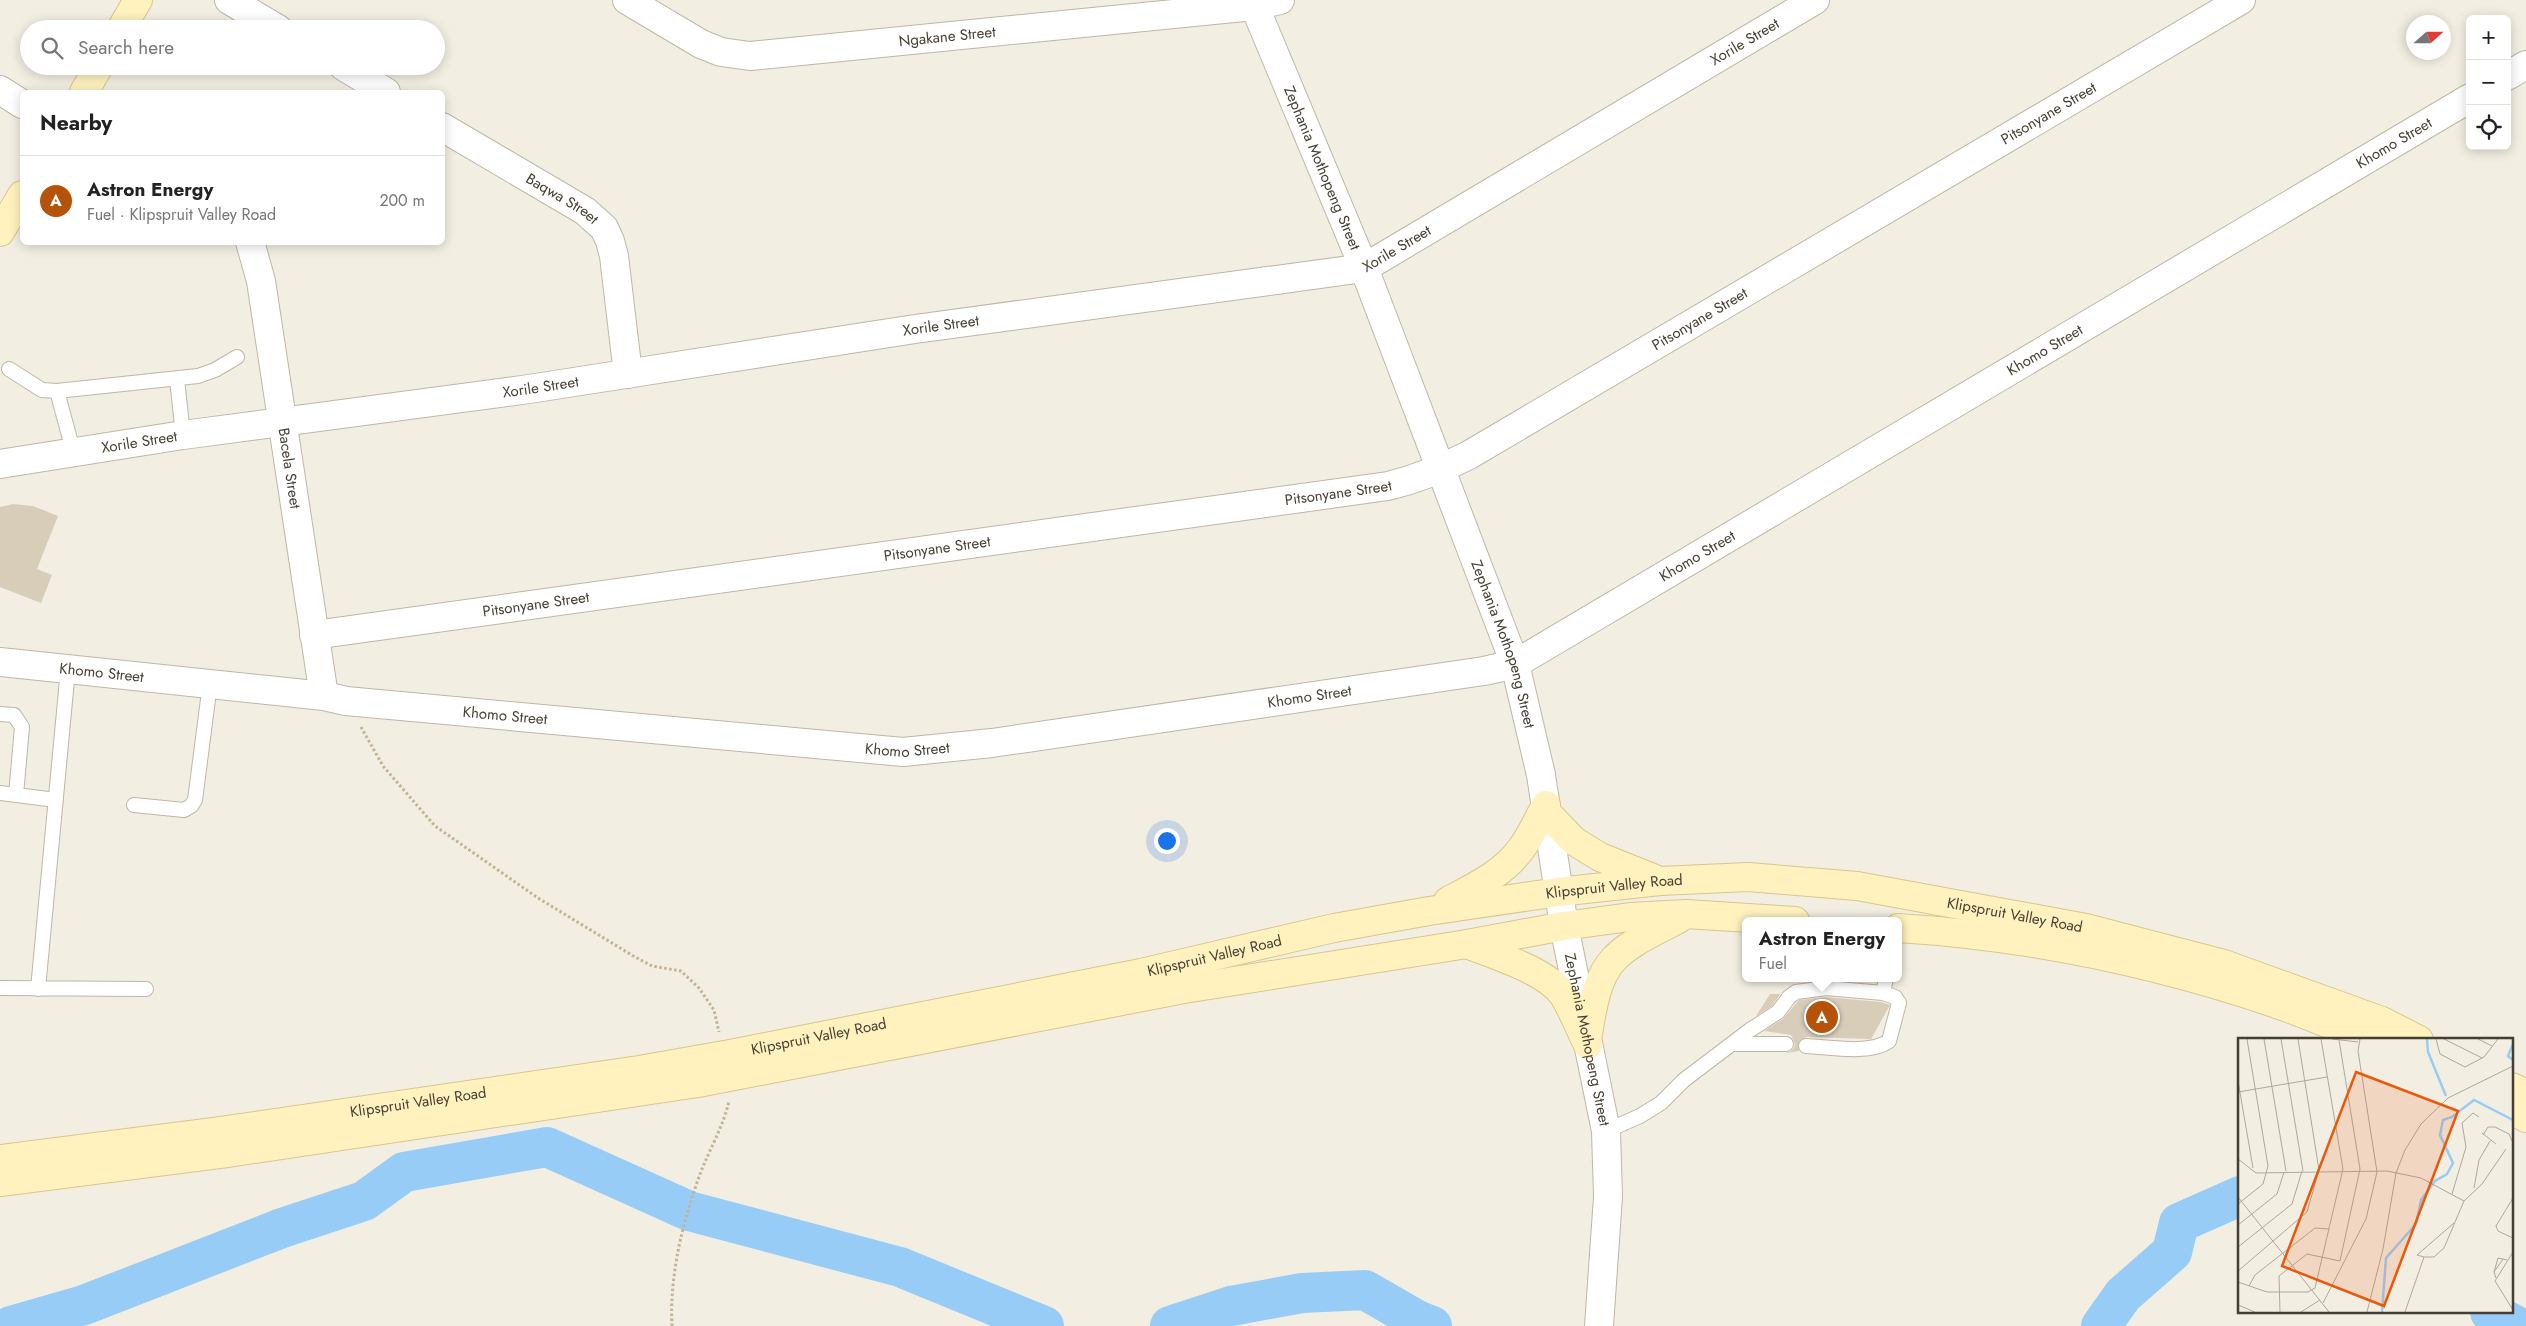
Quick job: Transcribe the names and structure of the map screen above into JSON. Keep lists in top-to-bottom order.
{
  "streets": {
    "main road": ["Klipspruit Valley Road"],
    "street": [
      "Ngakane Street",
      "Xorile Street",
      "Pitsonyane Street",
      "Khomo Street",
      "Zephania Mothopeng Street",
      "Baqwa Street",
      "Bacela Street"
    ]
  },
  "crossings": [
    ["Ngakane Street", "Zephania Mothopeng Street"],
    ["Xorile Street", "Zephania Mothopeng Street"],
    ["Xorile Street", "Baqwa Street"],
    ["Xorile Street", "Bacela Street"],
    ["Pitsonyane Street", "Zephania Mothopeng Street"],
    ["Pitsonyane Street", "Bacela Street"],
    ["Khomo Street", "Zephania Mothopeng Street"],
    ["Khomo Street", "Bacela Street"],
    ["Zephania Mothopeng Street", "Klipspruit Valley Road"]
  ],
  "north": "right",
  "page": {
    "map_buttons": ["+", "−"],
    "search": "Search here",
    "heading": "Nearby",
    "list": [
      {
        "mark": "A",
        "name": "Astron Energy",
        "note": "Fuel · Klipspruit Valley Road",
        "value": "200 m"
      }
    ],
    "popup": ["Astron Energy", "Fuel"],
    "pins": "A"
  }
}
